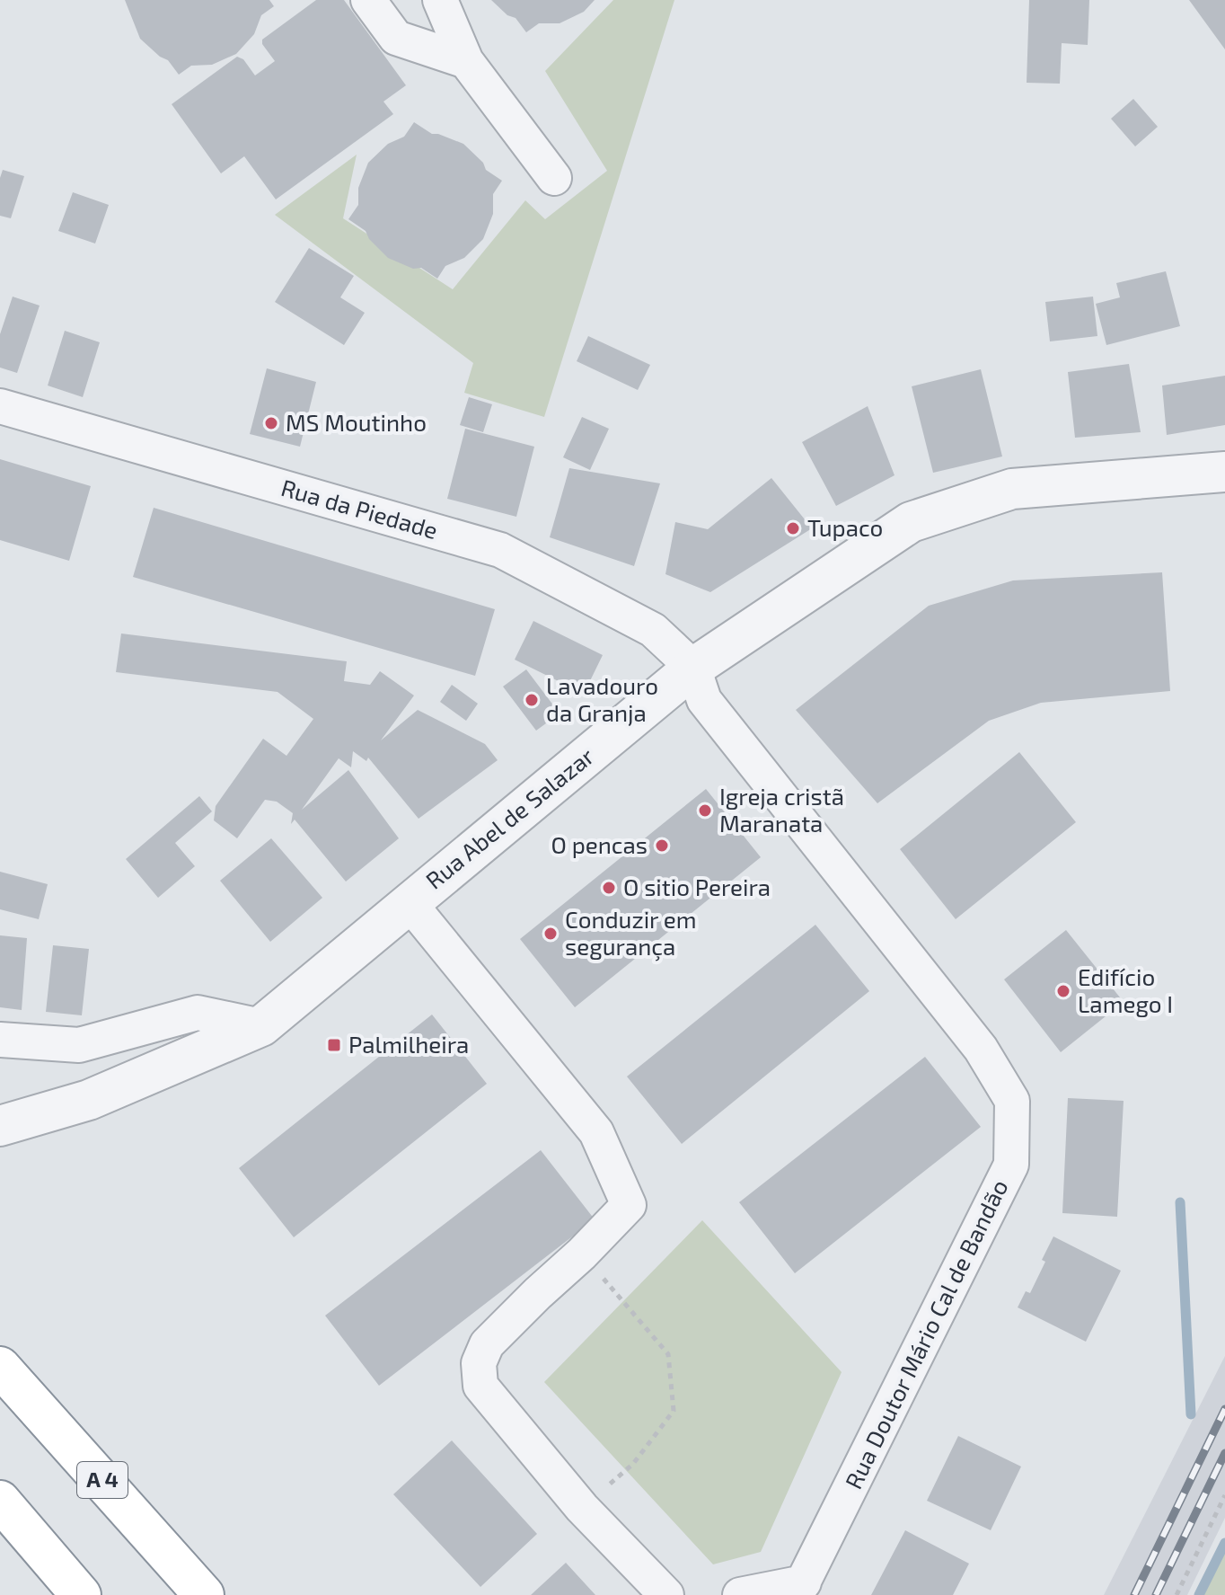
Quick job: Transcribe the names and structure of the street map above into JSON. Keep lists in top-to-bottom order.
{
  "streets": {
    "highway": ["A 4"],
    "street": ["Rua da Piedade", "Rua Abel de Salazar", "Rua Doutor Mário Cal de Bandão"]
  },
  "crossings": [
    ["Rua da Piedade", "Rua Abel de Salazar"],
    ["Rua da Piedade", "Rua Doutor Mário Cal de Bandão"],
    ["Rua Abel de Salazar", "Rua Doutor Mário Cal de Bandão"]
  ],
  "places": {
    "other": [
      "MS Moutinho",
      "Tupaco",
      "Lavadouro da Granja",
      "Igreja cristã Maranata",
      "O pencas",
      "O sitio Pereira",
      "Conduzir em segurança",
      "Edifício Lamego I"
    ],
    "transit": ["Palmilheira"]
  }
}
